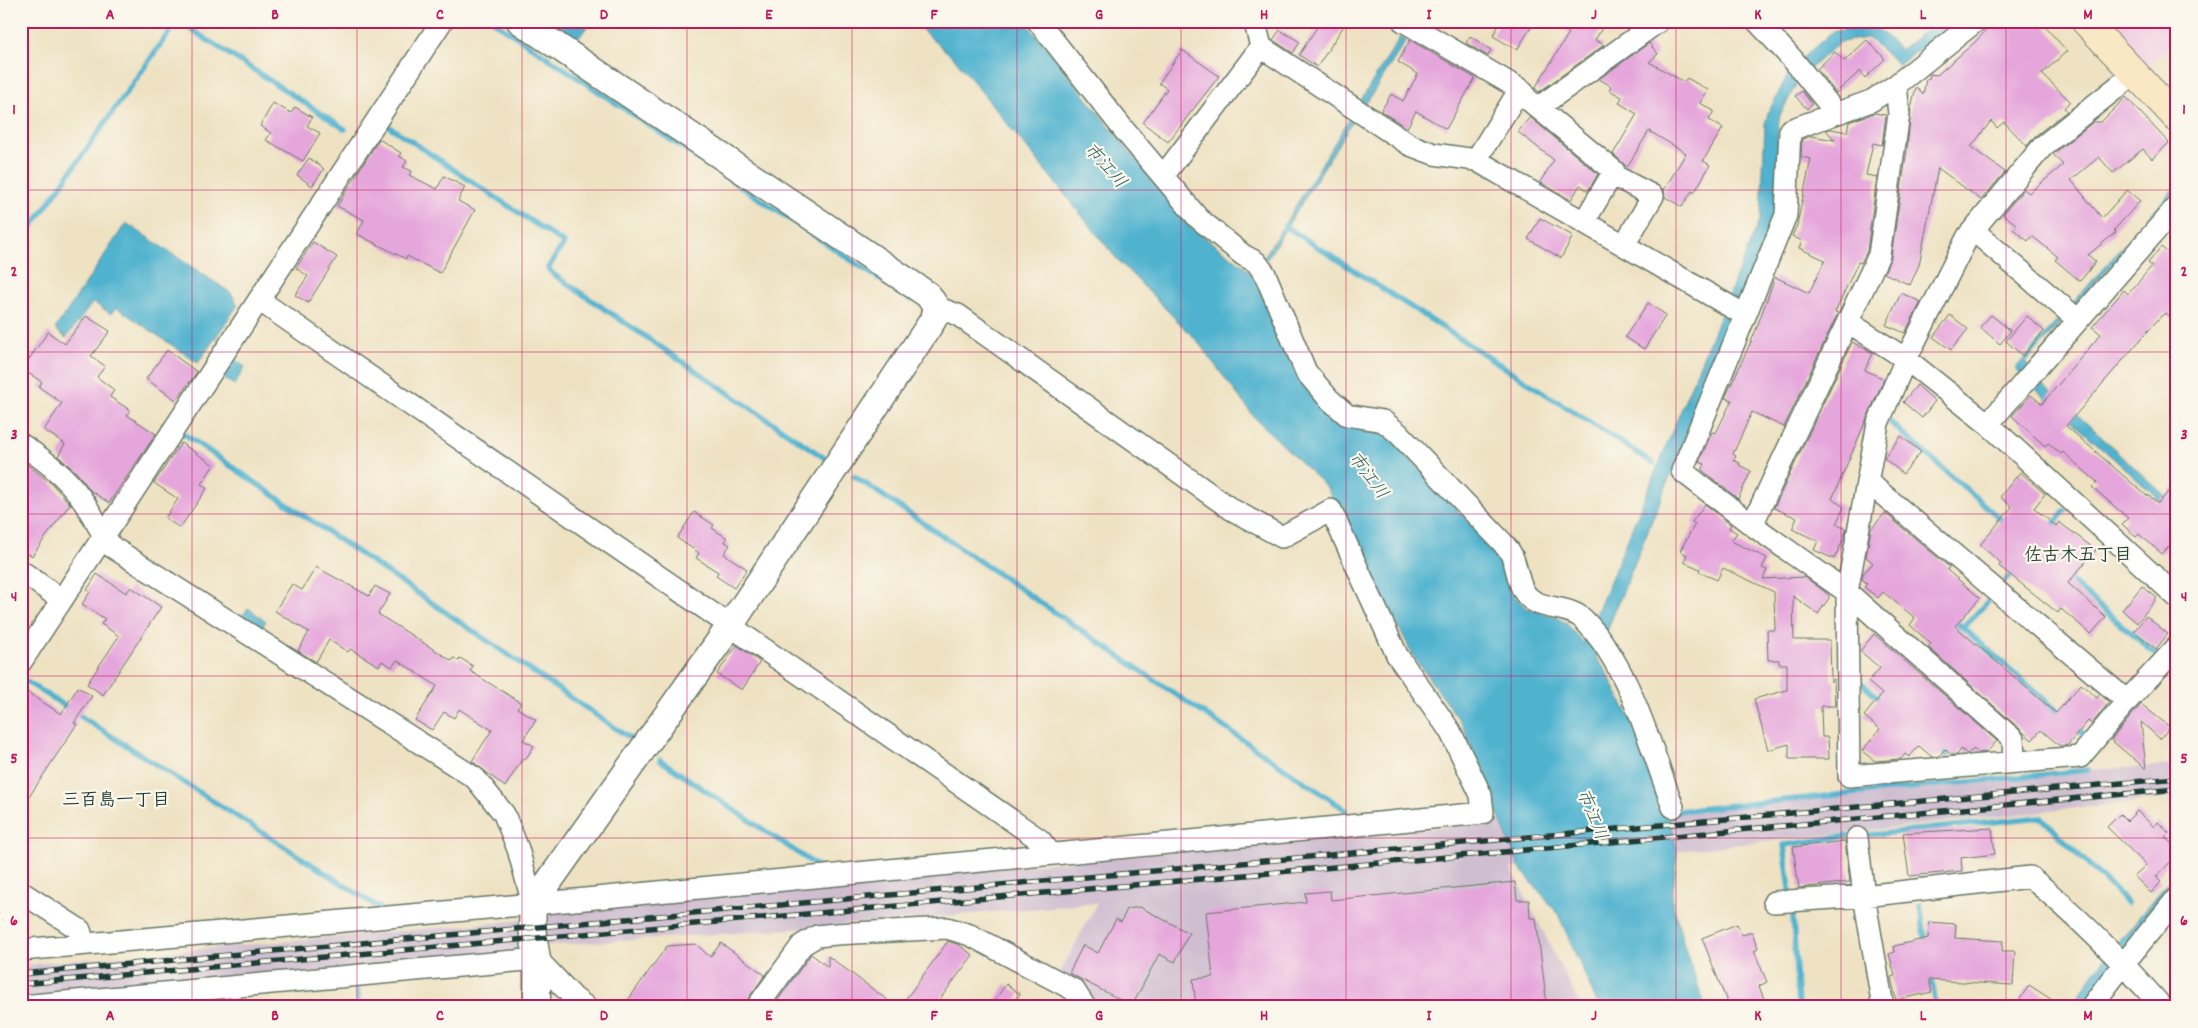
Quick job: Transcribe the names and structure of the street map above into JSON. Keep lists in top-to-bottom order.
{
  "districts": ["佐古木五丁目", "三百島一丁目"],
  "water": ["市江川"],
  "grid": {
    "columns": [
      "A",
      "B",
      "C",
      "D",
      "E",
      "F",
      "G",
      "H",
      "I",
      "J",
      "K",
      "L",
      "M"
    ],
    "rows": [
      "1",
      "2",
      "3",
      "4",
      "5",
      "6"
    ]
  }
}
